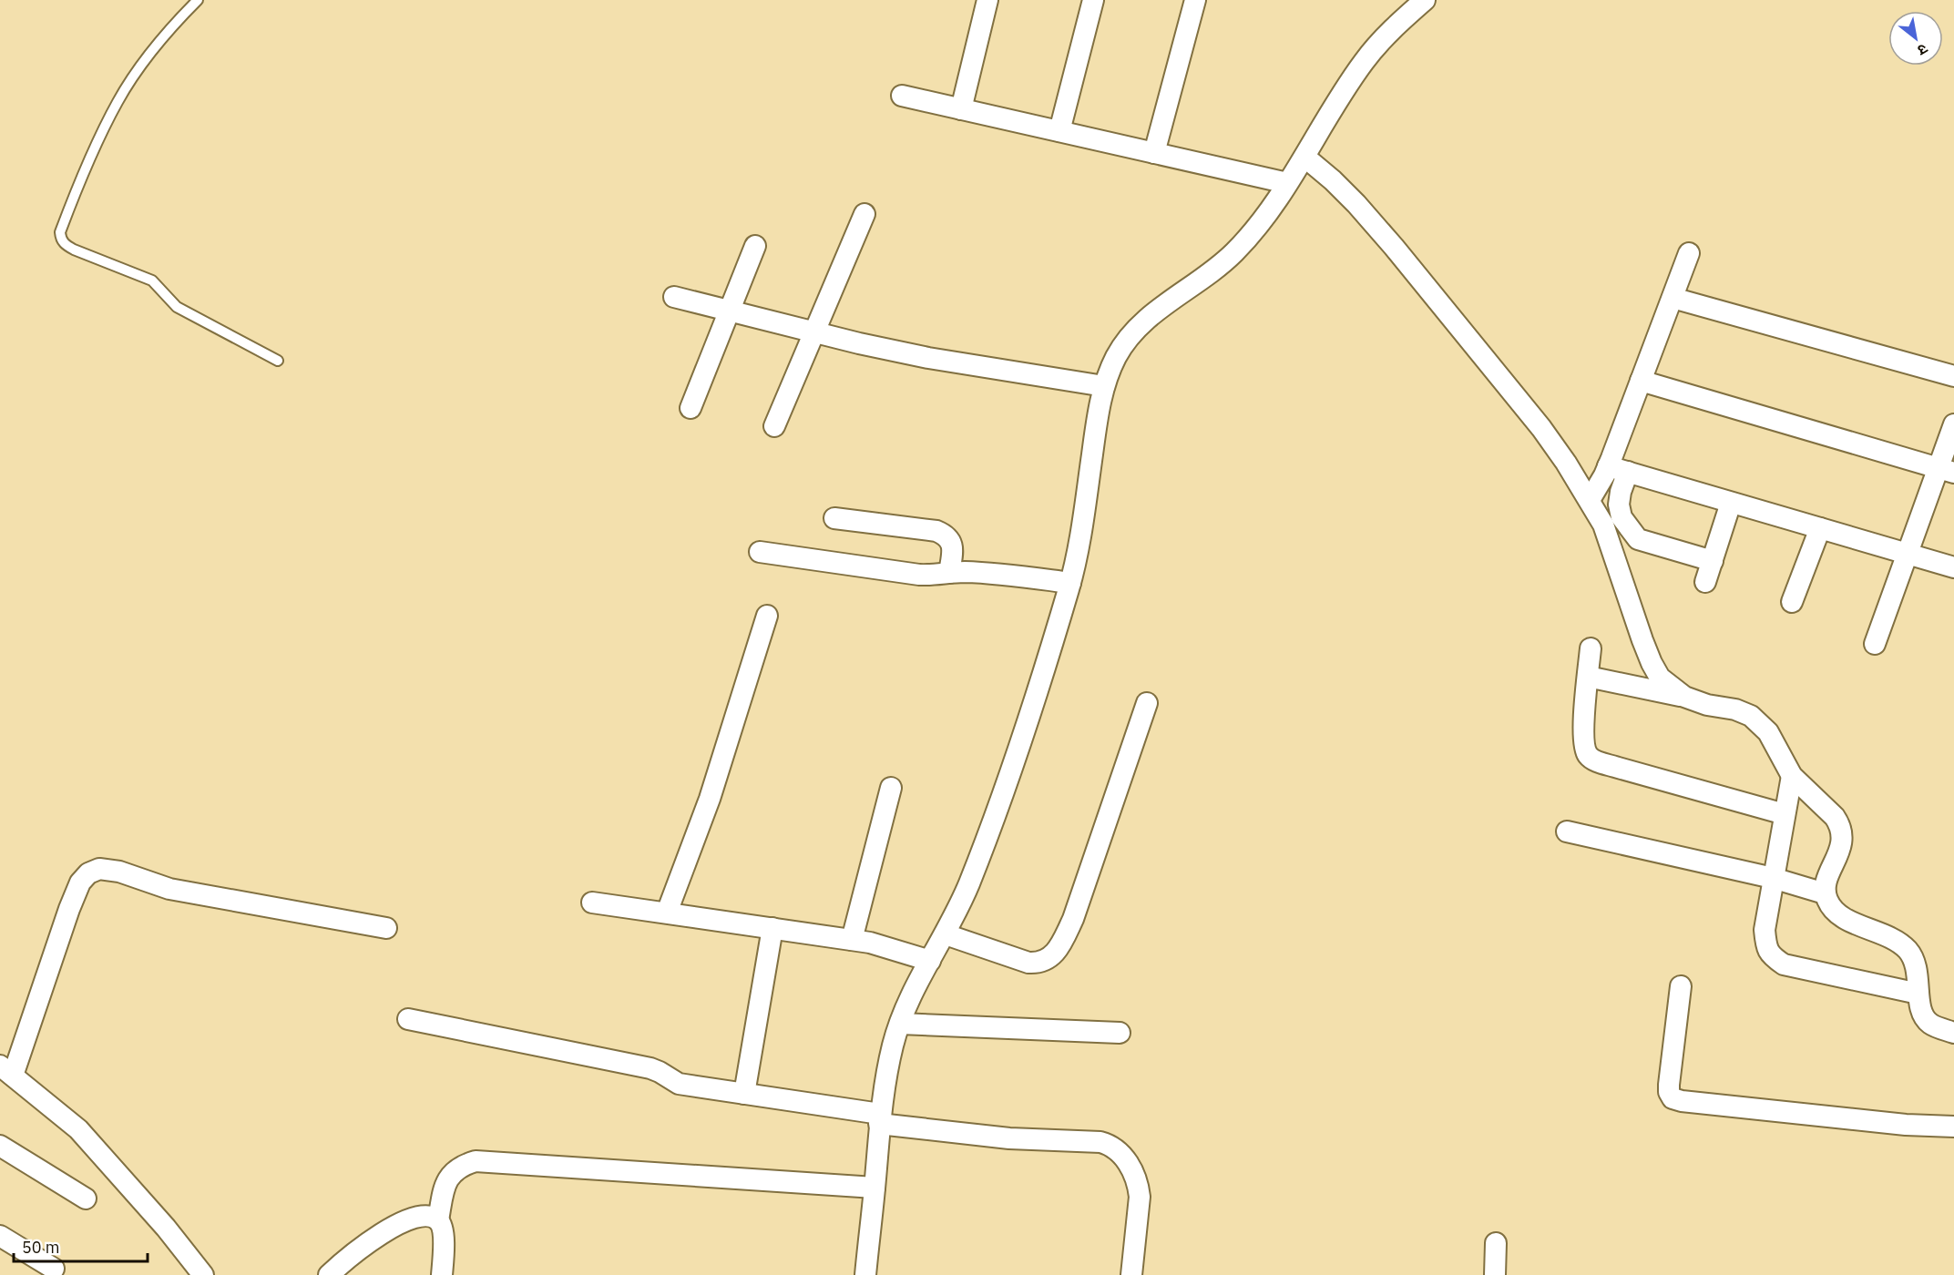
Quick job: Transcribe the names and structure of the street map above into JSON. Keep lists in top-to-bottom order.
{
  "scale_bar": "50 m",
  "north": "bottom right"
}
